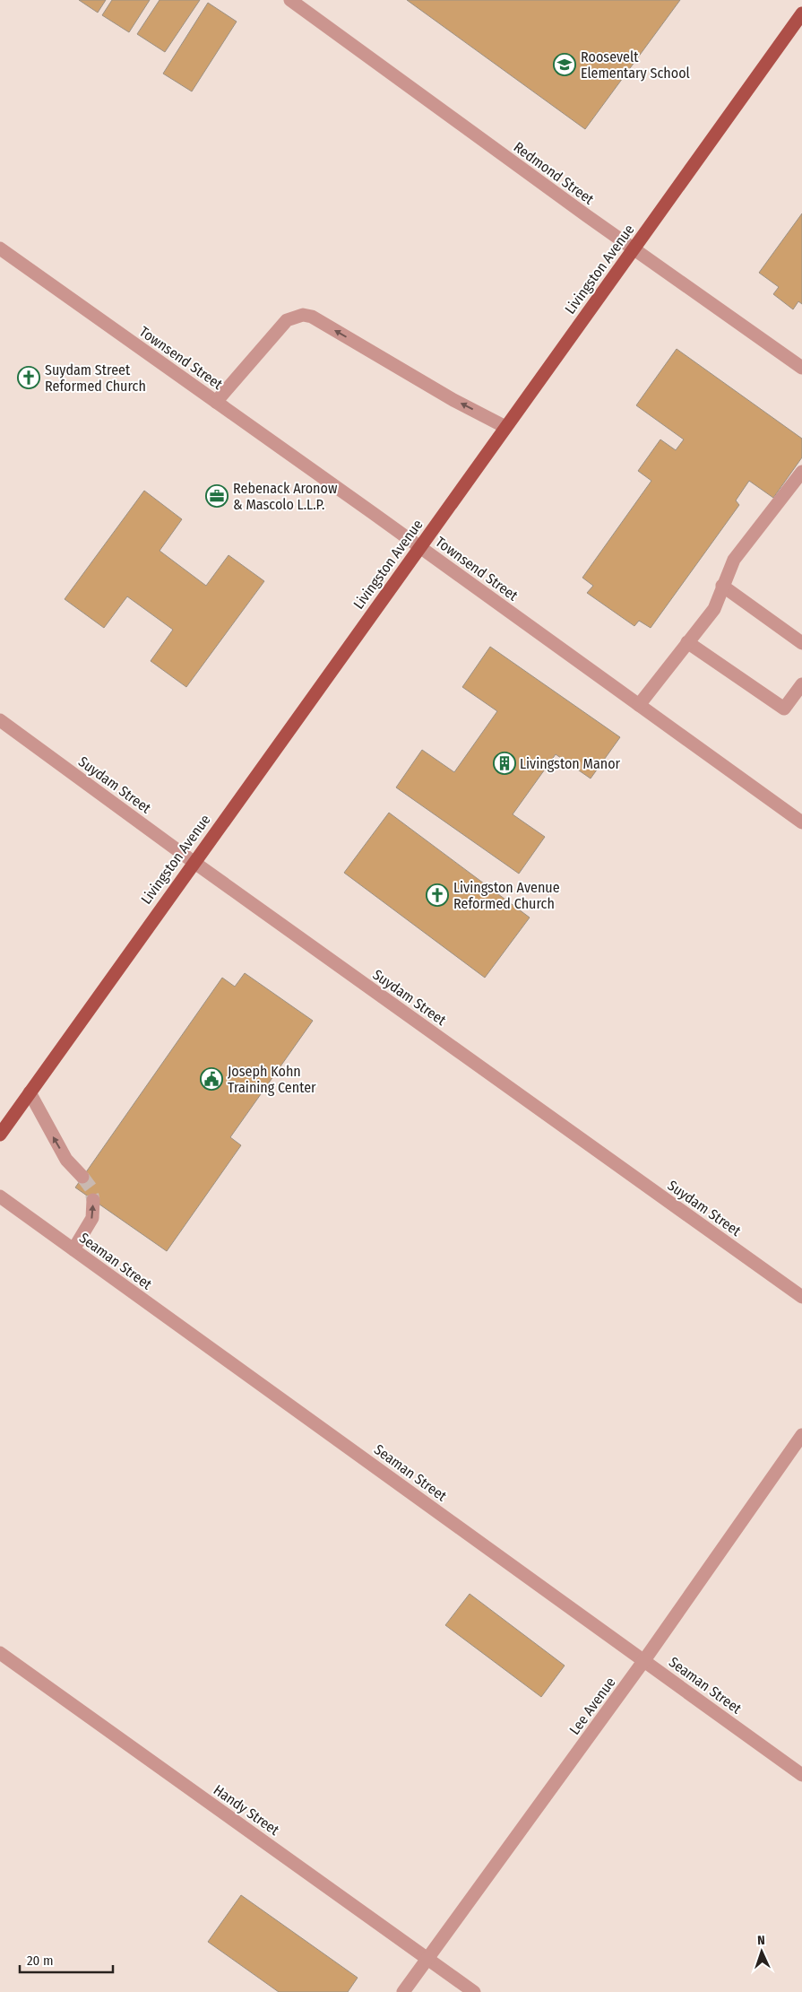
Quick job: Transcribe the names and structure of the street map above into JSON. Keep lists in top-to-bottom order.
{
  "streets": {
    "main road": ["Livingston Avenue"],
    "street": [
      "Redmond Street",
      "Townsend Street",
      "Suydam Street",
      "Seaman Street",
      "Lee Avenue",
      "Handy Street"
    ]
  },
  "crossings": [
    ["Redmond Street", "Livingston Avenue"],
    ["Livingston Avenue", "Townsend Street"],
    ["Livingston Avenue", "Suydam Street"],
    ["Seaman Street", "Lee Avenue"],
    ["Lee Avenue", "Handy Street"]
  ],
  "places": {
    "school or university": ["Roosevelt Elementary School"],
    "church": ["Suydam Street Reformed Church", "Livingston Avenue Reformed Church"],
    "office": ["Rebenack Aronow & Mascolo L.L.P."],
    "building": ["Livingston Manor"],
    "public building": ["Joseph Kohn Training Center"]
  },
  "scale_bar": "20 m",
  "north": "top"
}
